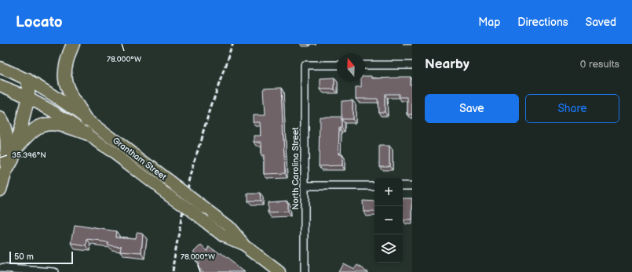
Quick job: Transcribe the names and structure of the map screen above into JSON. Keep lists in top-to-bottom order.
{
  "streets": {
    "main road": ["Grantham Street"],
    "street": ["North Carolina Street"]
  },
  "scale_bar": "50 m",
  "north": "top",
  "page": {
    "header": "Locato",
    "nav": ["Map", "Directions", "Saved"],
    "heading": ["Nearby", "0 results"],
    "buttons": ["Save", "Share"],
    "map_buttons": ["+", "−"],
    "scale": "50 m"
  },
  "coordinates": ["78.000°W", "35.396°N"]
}
